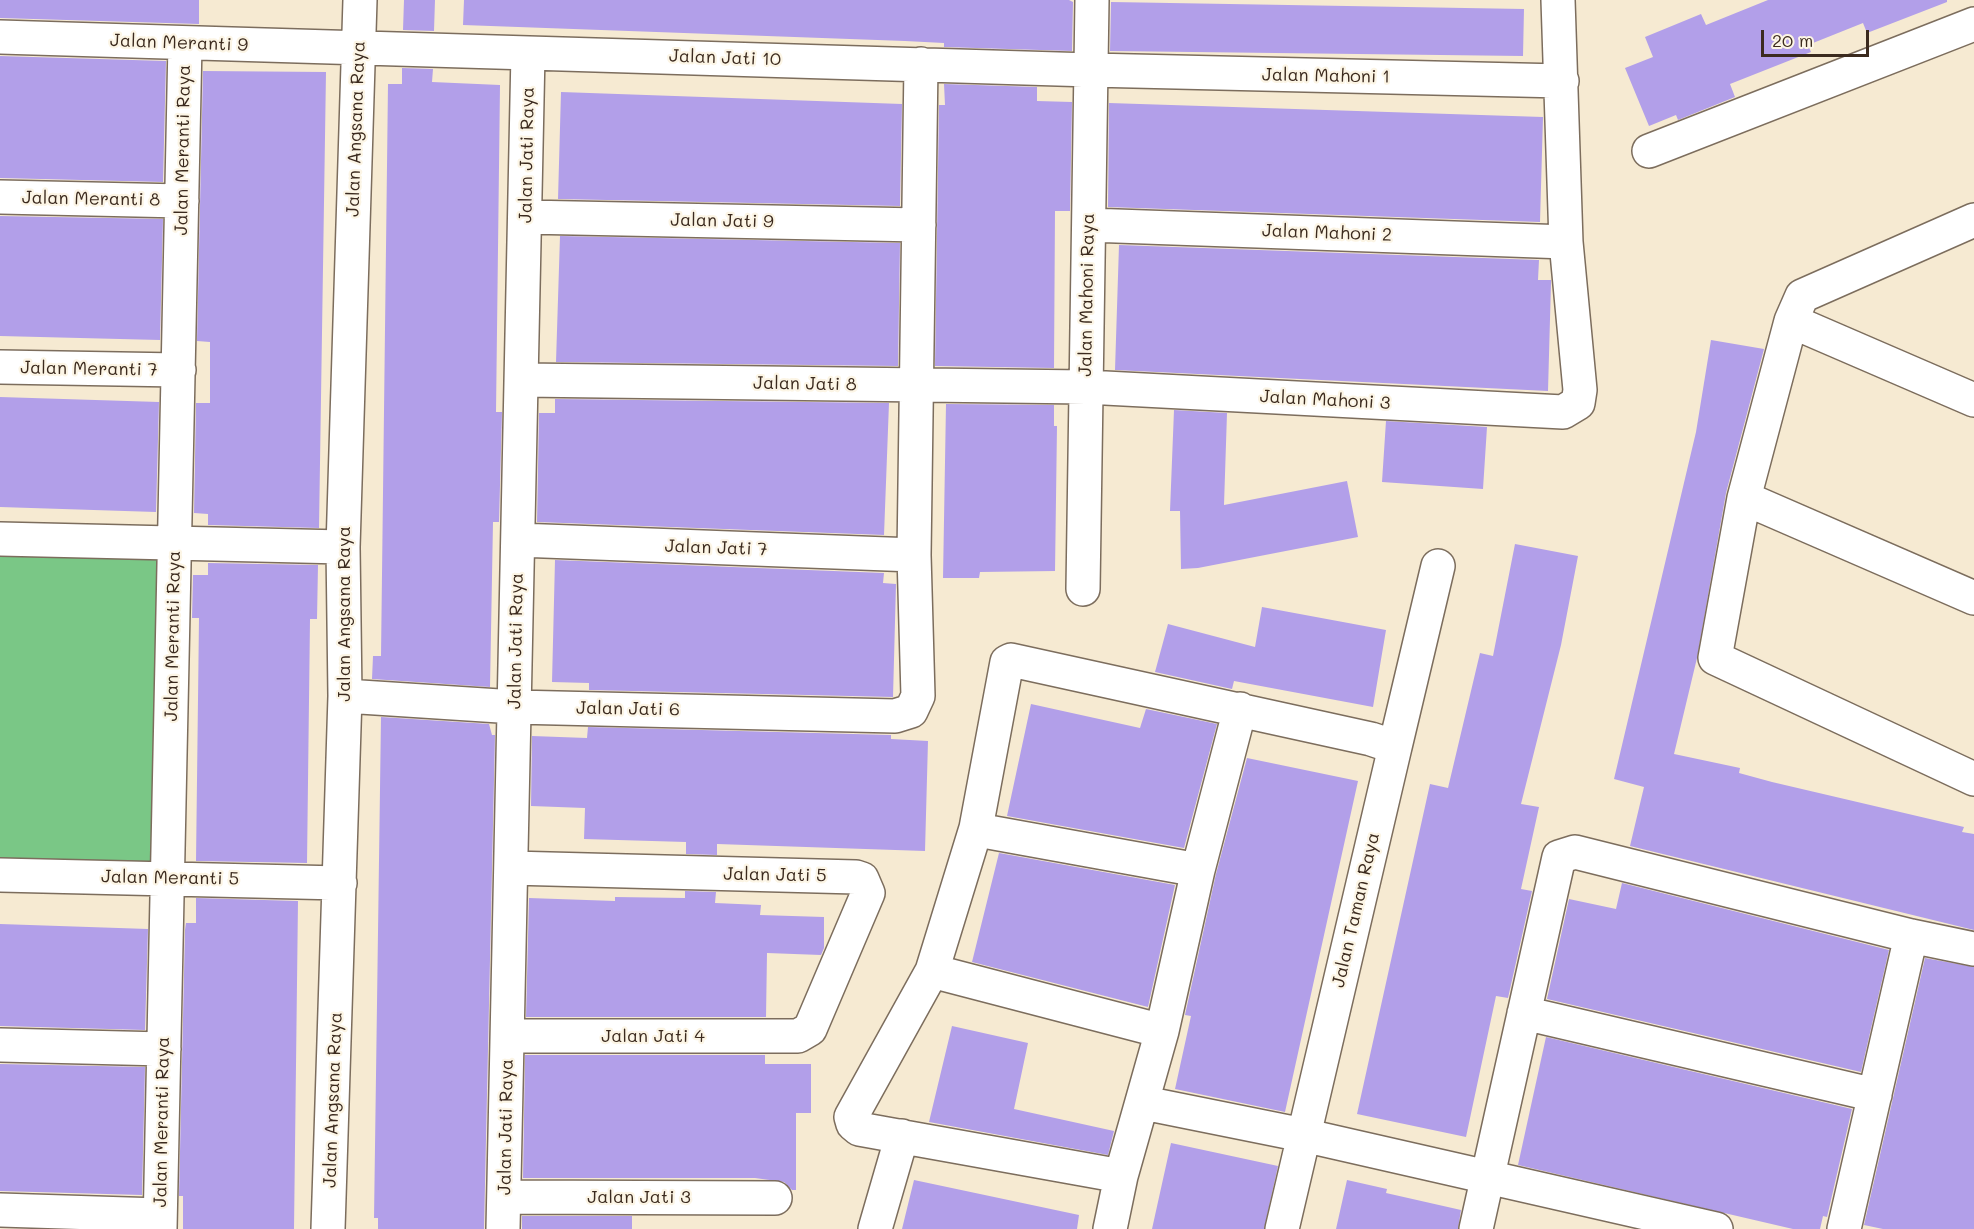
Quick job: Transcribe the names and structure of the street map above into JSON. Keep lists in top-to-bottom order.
{
  "streets": {
    "street": [
      "Jalan Meranti 9",
      "Jalan Jati 10",
      "Jalan Mahoni 1",
      "Jalan Angsana Raya",
      "Jalan Meranti Raya",
      "Jalan Jati Raya",
      "Jalan Meranti 8",
      "Jalan Jati 9",
      "Jalan Mahoni 2",
      "Jalan Mahoni Raya",
      "Jalan Meranti 7",
      "Jalan Jati 8",
      "Jalan Mahoni 3",
      "Jalan Jati 7",
      "Jalan Jati 6",
      "Jalan Jati 5",
      "Jalan Meranti 5",
      "Jalan Taman Raya",
      "Jalan Jati 4",
      "Jalan Jati 3"
    ]
  },
  "crossings": [
    ["Jalan Meranti 9", "Jalan Jati 10"],
    ["Jalan Meranti 9", "Jalan Angsana Raya"],
    ["Jalan Meranti 9", "Jalan Meranti Raya"],
    ["Jalan Jati 10", "Jalan Mahoni 1"],
    ["Jalan Jati 10", "Jalan Angsana Raya"],
    ["Jalan Jati 10", "Jalan Jati Raya"],
    ["Jalan Jati 10", "Jalan Mahoni Raya"],
    ["Jalan Mahoni 1", "Jalan Mahoni Raya"],
    ["Jalan Angsana Raya", "Jalan Jati 6"],
    ["Jalan Angsana Raya", "Jalan Meranti 5"],
    ["Jalan Meranti Raya", "Jalan Meranti 8"],
    ["Jalan Meranti Raya", "Jalan Meranti 7"],
    ["Jalan Meranti Raya", "Jalan Meranti 5"],
    ["Jalan Jati Raya", "Jalan Jati 9"],
    ["Jalan Jati Raya", "Jalan Jati 8"],
    ["Jalan Jati Raya", "Jalan Jati 7"],
    ["Jalan Jati Raya", "Jalan Jati 6"],
    ["Jalan Jati Raya", "Jalan Jati 5"],
    ["Jalan Jati Raya", "Jalan Jati 4"],
    ["Jalan Jati Raya", "Jalan Jati 3"],
    ["Jalan Mahoni 2", "Jalan Mahoni Raya"],
    ["Jalan Mahoni 2", "Jalan Mahoni 3"],
    ["Jalan Mahoni Raya", "Jalan Jati 8"],
    ["Jalan Mahoni Raya", "Jalan Mahoni 3"],
    ["Jalan Jati 8", "Jalan Mahoni 3"],
    ["Jalan Jati 7", "Jalan Jati 6"],
    ["Jalan Jati 5", "Jalan Jati 4"]
  ],
  "scale_bar": "20 m"
}
